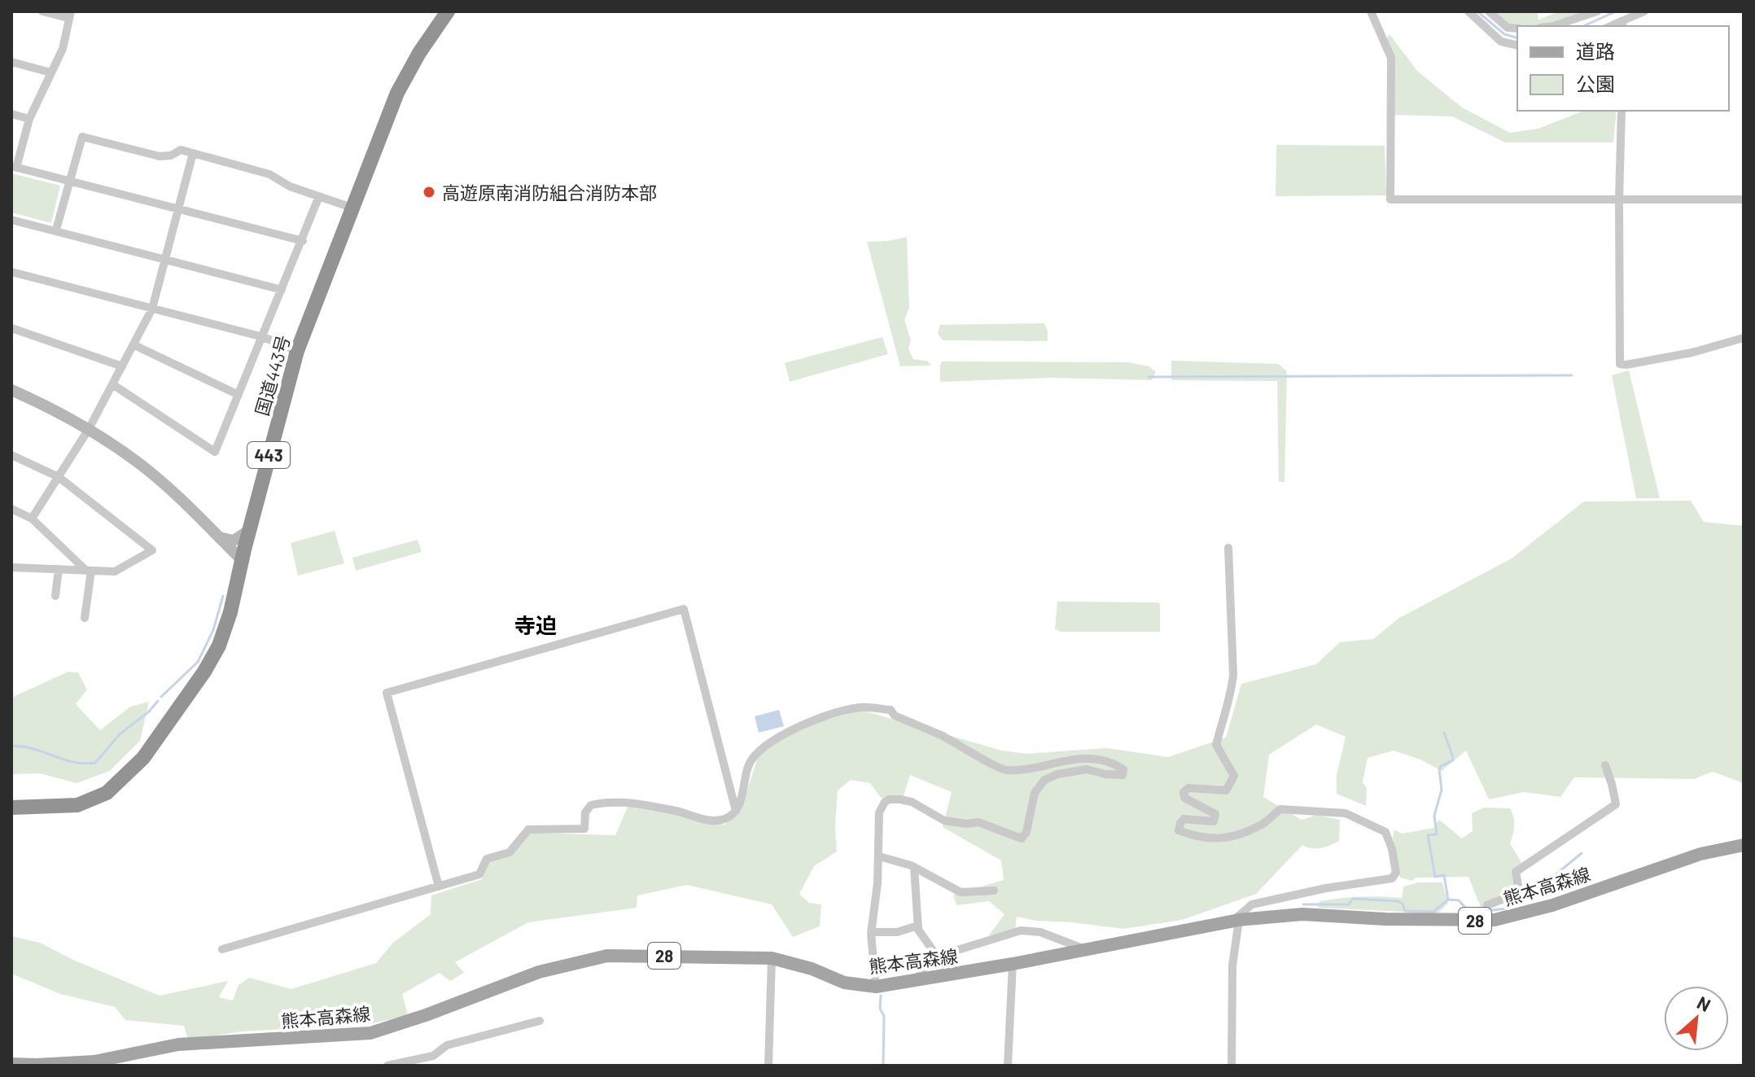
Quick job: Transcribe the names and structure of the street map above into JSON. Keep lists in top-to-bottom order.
{
  "streets": {
    "highway": ["国道443号", "443"],
    "main road": ["熊本高森線", "28"]
  },
  "districts": ["寺迫"],
  "places": ["高遊原南消防組合消防本部"],
  "legend": ["道路", "公園"],
  "north": "top right"
}
